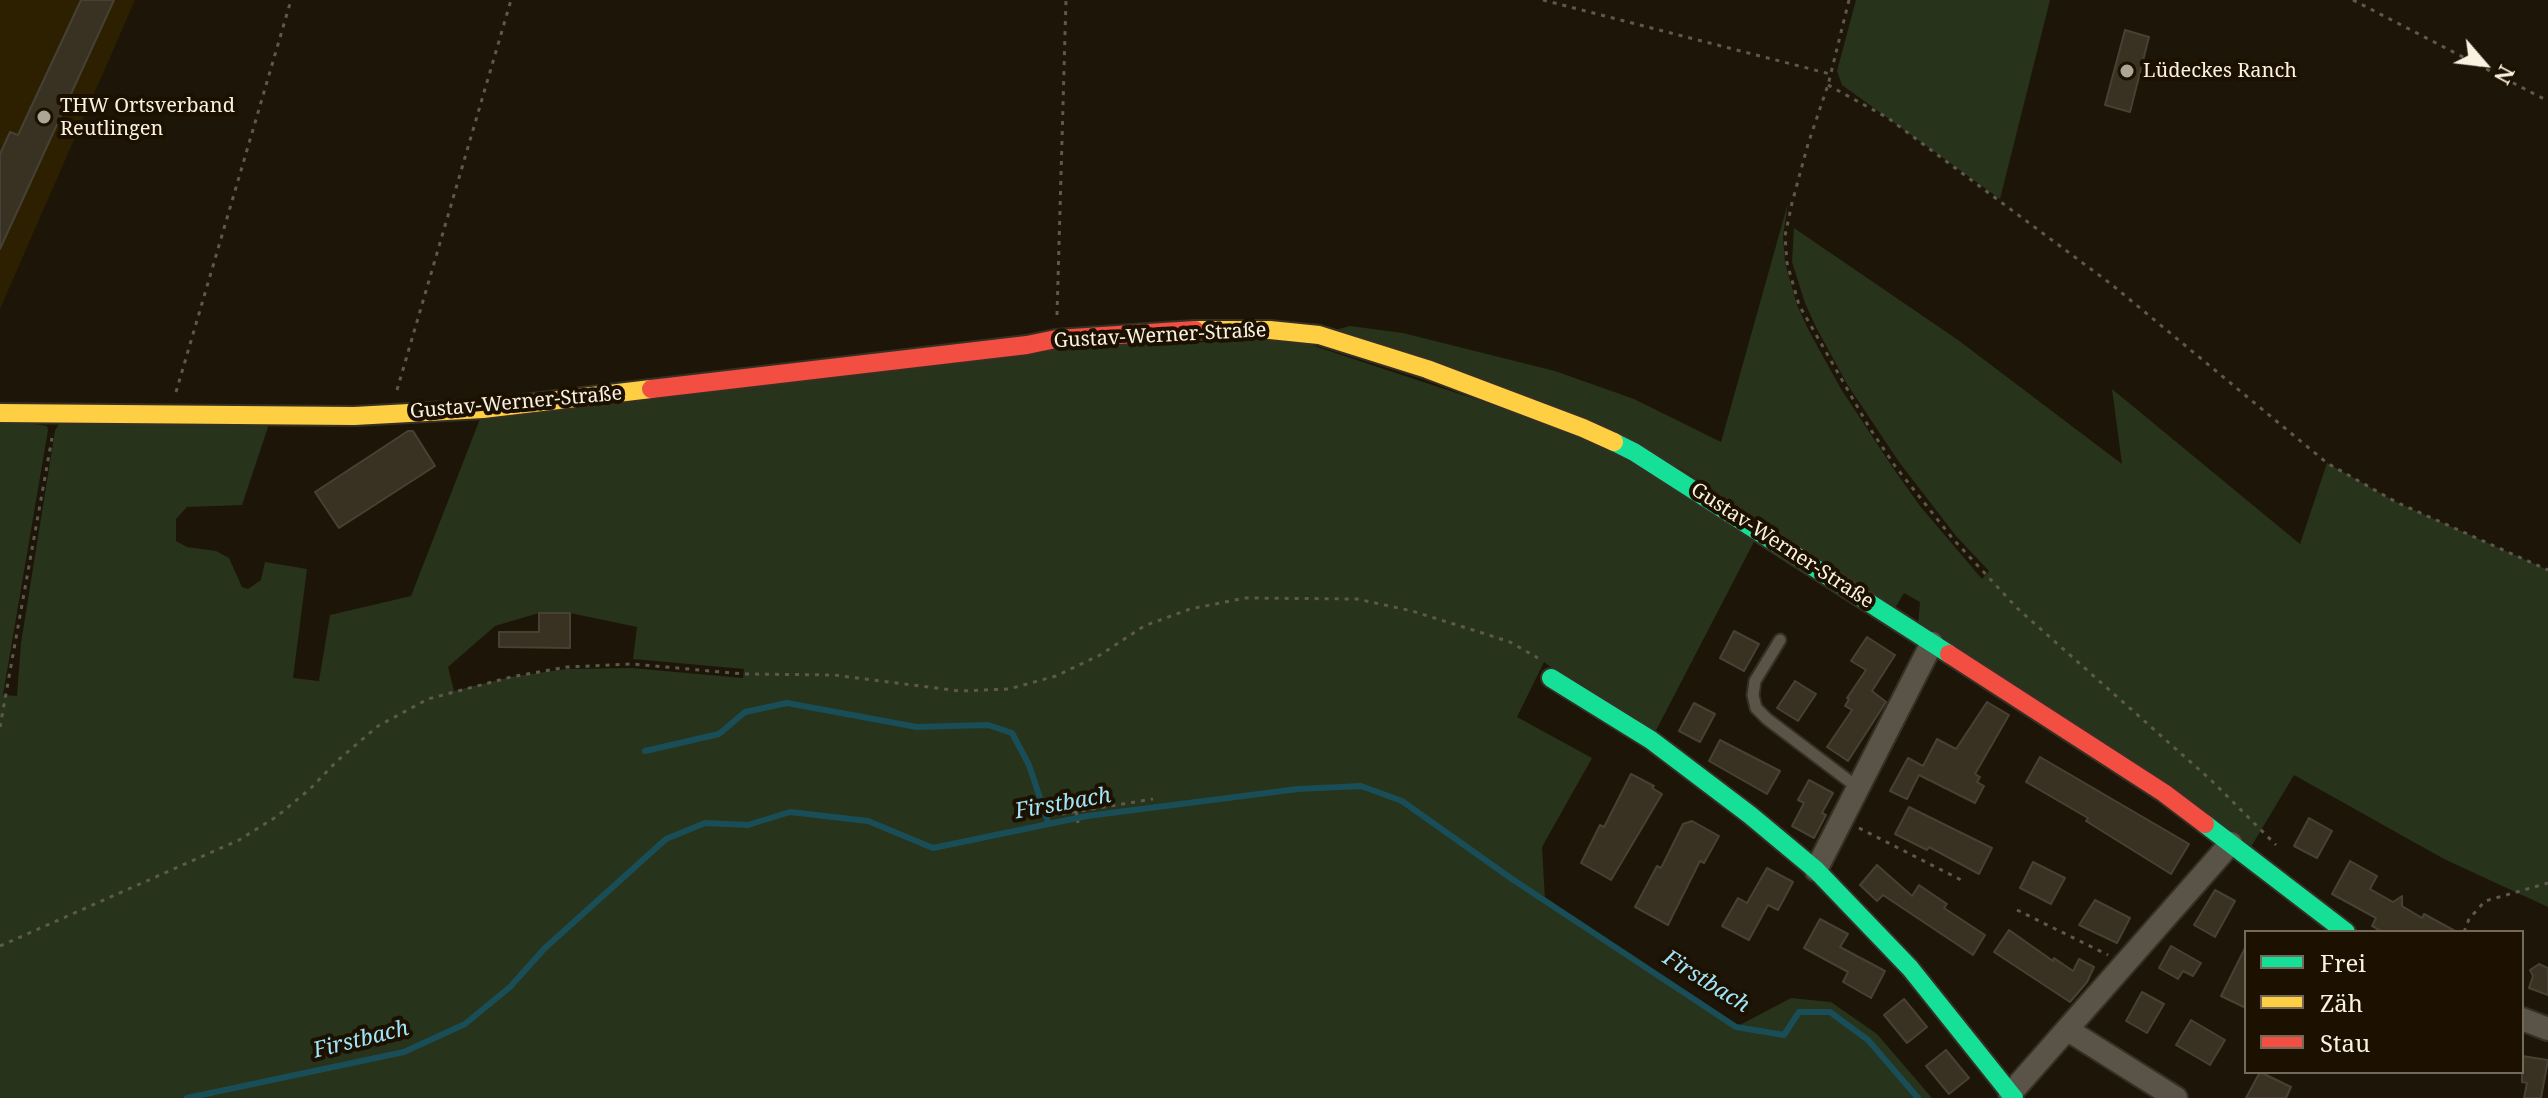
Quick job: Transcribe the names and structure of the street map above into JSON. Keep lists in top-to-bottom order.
{
  "streets": {
    "street": ["Gustav-Werner-Straße"]
  },
  "water": ["Firstbach"],
  "places": ["Lüdeckes Ranch", "THW Ortsverband Reutlingen"],
  "legend": ["Frei", "Zäh", "Stau"],
  "north": "bottom right"
}
